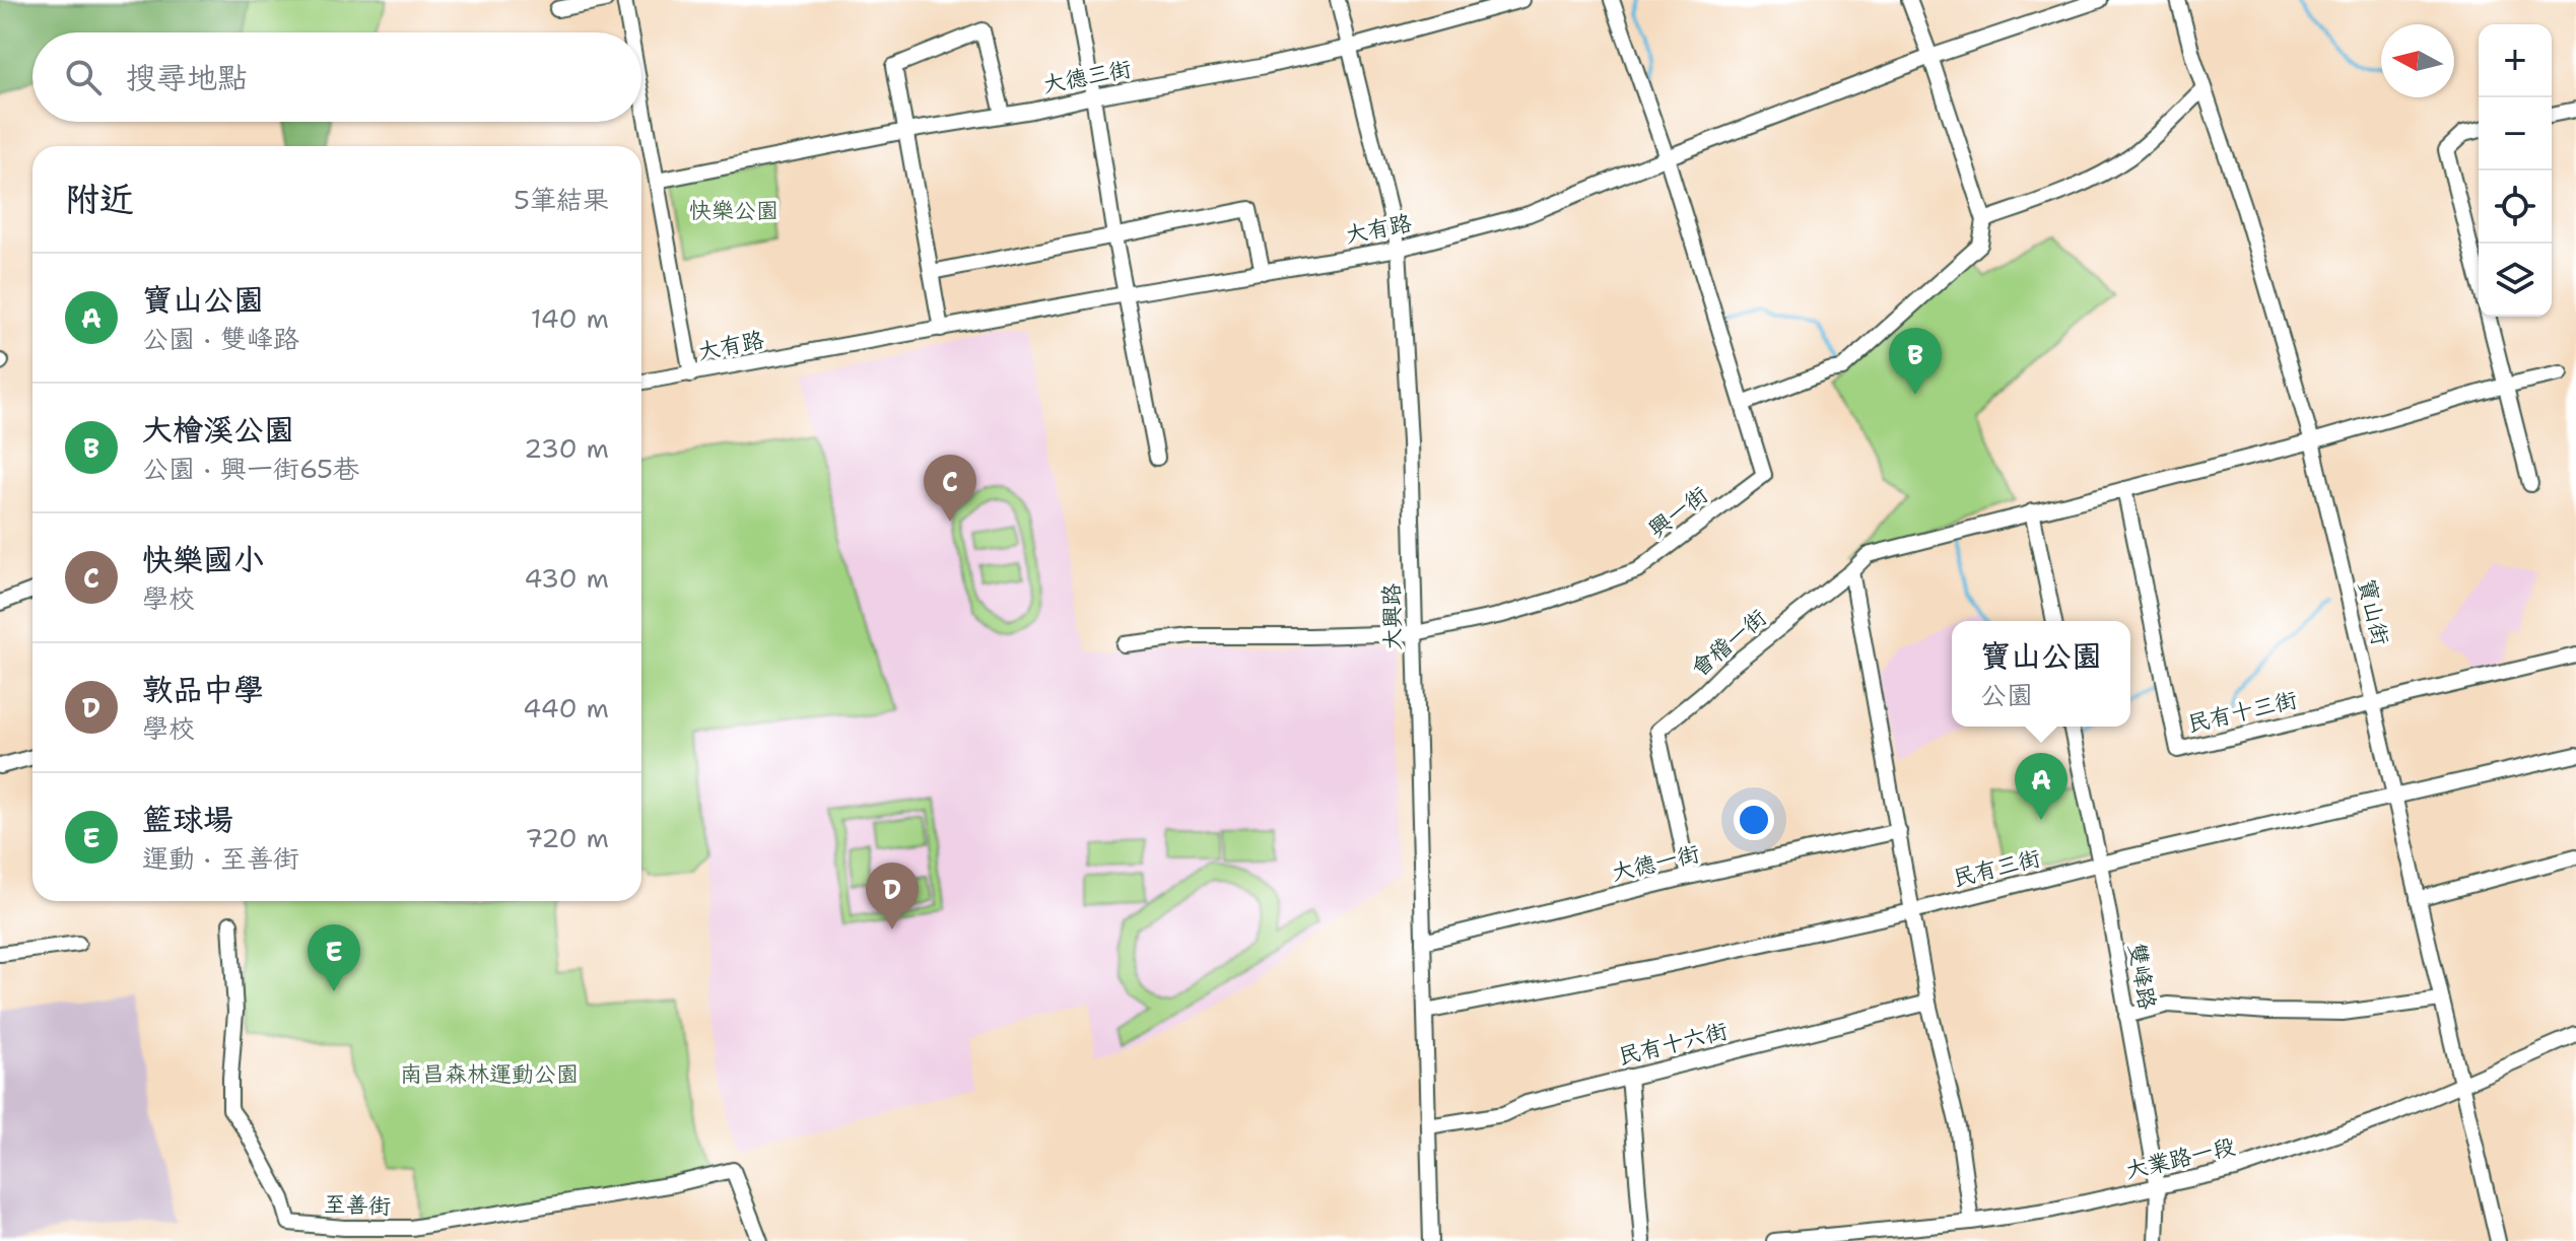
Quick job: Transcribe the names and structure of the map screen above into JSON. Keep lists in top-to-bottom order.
{
  "streets": {
    "street": [
      "大德三街",
      "大有路",
      "興一街",
      "寶山街",
      "大興路",
      "會稽一街",
      "民有十三街",
      "大德一街",
      "民有三街",
      "雙峰路",
      "民有十六街",
      "大業路一段",
      "至善街"
    ]
  },
  "crossings": [
    ["大德三街", "大興路"],
    ["大有路", "興一街"],
    ["大有路", "大興路"],
    ["興一街", "大興路"],
    ["寶山街", "會稽一街"],
    ["寶山街", "民有十三街"],
    ["寶山街", "民有三街"],
    ["寶山街", "大業路一段"],
    ["大興路", "大德一街"],
    ["大興路", "民有三街"],
    ["大興路", "民有十六街"],
    ["會稽一街", "民有十三街"],
    ["會稽一街", "大德一街"],
    ["民有三街", "雙峰路"],
    ["雙峰路", "大業路一段"]
  ],
  "parks": ["快樂公園", "南昌森林運動公園"],
  "north": "left",
  "page": {
    "map_buttons": ["+", "−"],
    "search": "搜尋地點",
    "heading": ["附近", "5筆結果"],
    "list": [
      {
        "mark": "A",
        "name": "寶山公園",
        "note": "公園 · 雙峰路",
        "value": "140 m"
      },
      {
        "mark": "B",
        "name": "大檜溪公園",
        "note": "公園 · 興一街65巷",
        "value": "230 m"
      },
      {
        "mark": "C",
        "name": "快樂國小",
        "note": "學校",
        "value": "430 m"
      },
      {
        "mark": "D",
        "name": "敦品中學",
        "note": "學校",
        "value": "440 m"
      },
      {
        "mark": "E",
        "name": "籃球場",
        "note": "運動 · 至善街",
        "value": "720 m"
      }
    ],
    "pins": [
      "B",
      "C",
      "A",
      "D",
      "E"
    ],
    "popup": ["寶山公園", "公園"]
  }
}
